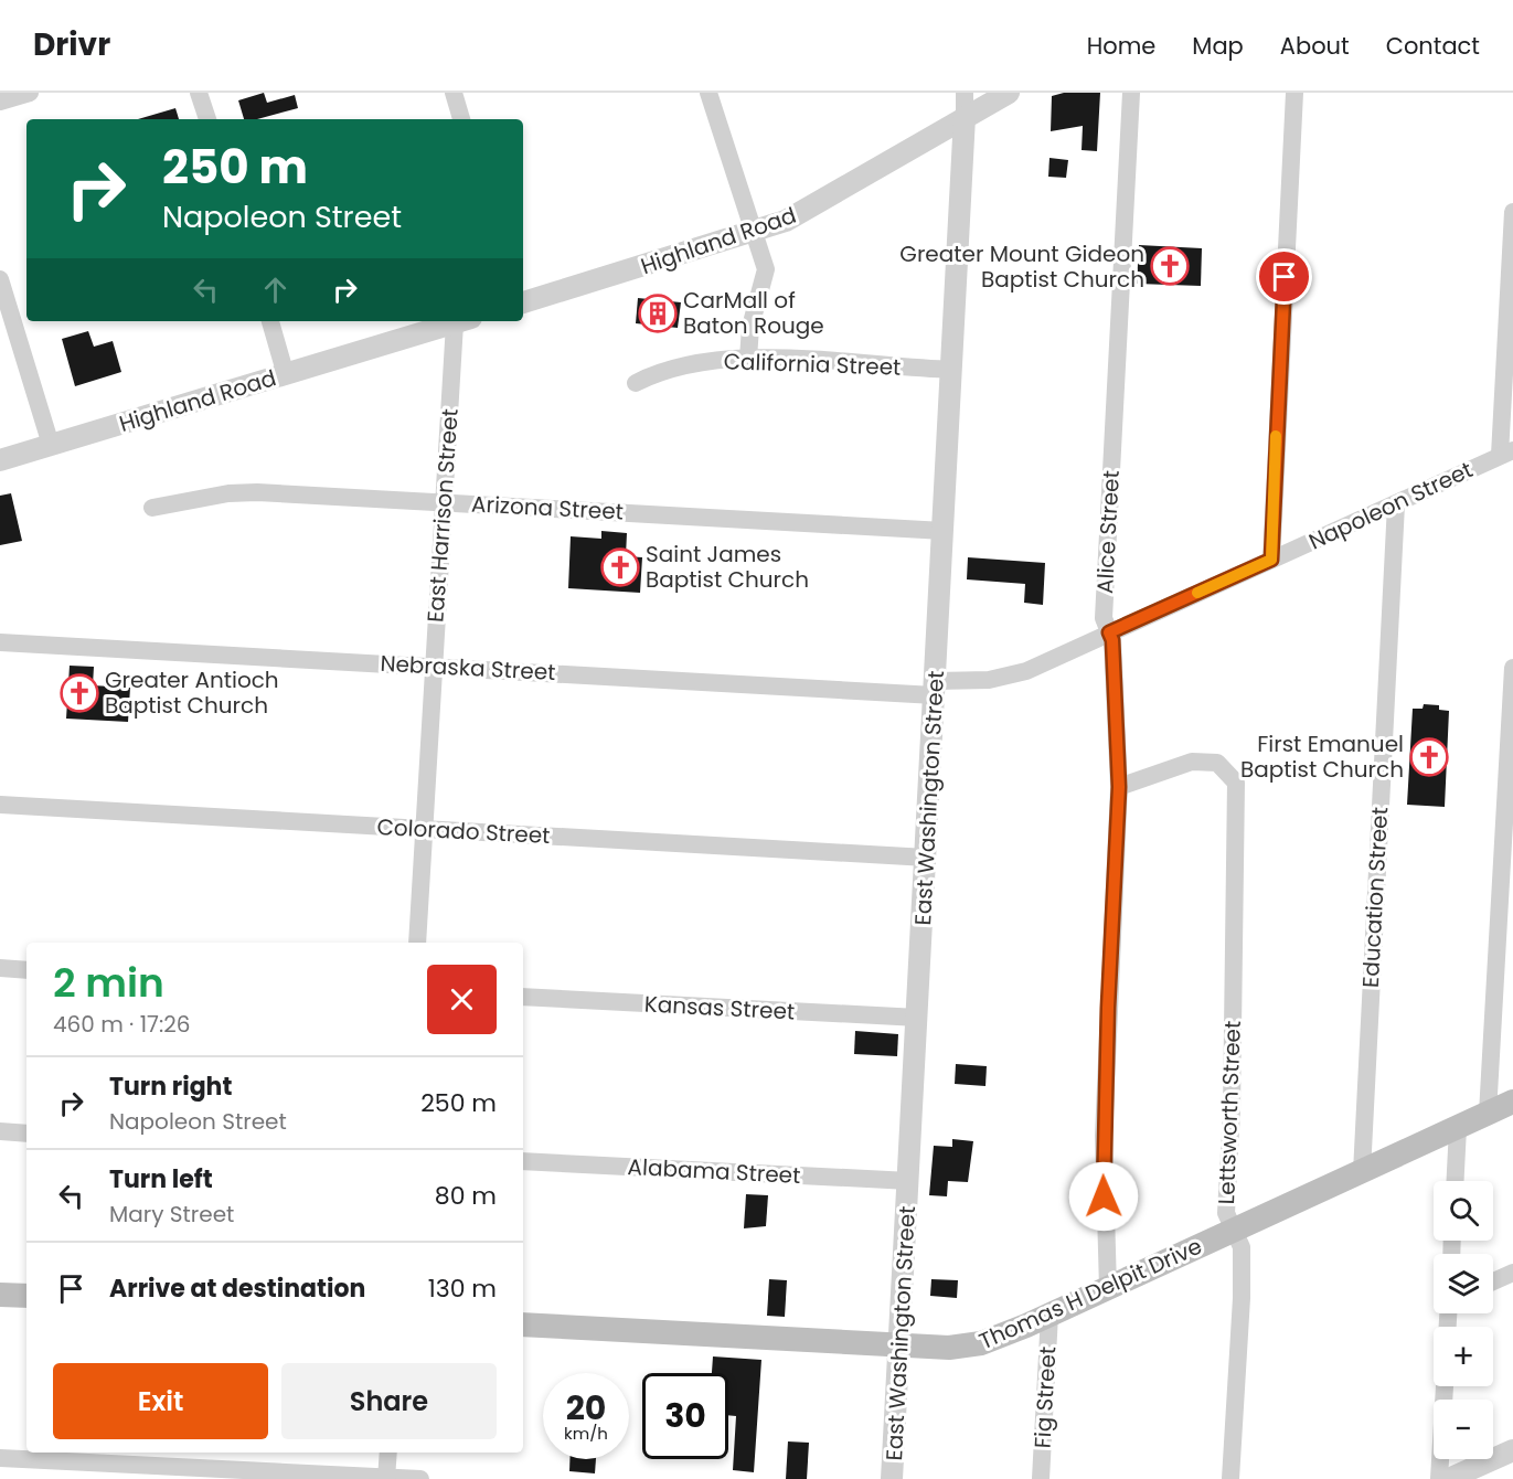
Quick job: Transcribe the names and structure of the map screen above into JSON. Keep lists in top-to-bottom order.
{
  "streets": {
    "main road": ["Thomas H Delpit Drive"],
    "street": [
      "Highland Road",
      "California Street",
      "Napoleon Street",
      "Arizona Street",
      "East Harrison Street",
      "Alice Street",
      "Nebraska Street",
      "East Washington Street",
      "Colorado Street",
      "Education Street",
      "Kansas Street",
      "Lettsworth Street",
      "Alabama Street",
      "Fig Street"
    ]
  },
  "crossings": [
    ["Highland Road", "East Washington Street"],
    ["California Street", "East Washington Street"],
    ["Napoleon Street", "Alice Street"],
    ["Napoleon Street", "Nebraska Street"],
    ["Napoleon Street", "East Washington Street"],
    ["Napoleon Street", "Education Street"],
    ["Arizona Street", "East Harrison Street"],
    ["Arizona Street", "East Washington Street"],
    ["East Harrison Street", "Nebraska Street"],
    ["East Harrison Street", "Colorado Street"],
    ["Alice Street", "Lettsworth Street"],
    ["Alice Street", "Thomas H Delpit Drive"],
    ["Nebraska Street", "East Washington Street"],
    ["East Washington Street", "Colorado Street"],
    ["East Washington Street", "Kansas Street"],
    ["East Washington Street", "Alabama Street"],
    ["East Washington Street", "Thomas H Delpit Drive"],
    ["Education Street", "Thomas H Delpit Drive"],
    ["Lettsworth Street", "Thomas H Delpit Drive"],
    ["Thomas H Delpit Drive", "Fig Street"]
  ],
  "places": {
    "church": [
      "Greater Mount Gideon Baptist Church",
      "Saint James Baptist Church",
      "Greater Antioch Baptist Church",
      "First Emanuel Baptist Church"
    ],
    "building": ["CarMall of Baton Rouge"]
  },
  "page": {
    "header": "Drivr",
    "nav": [
      "Home",
      "Map",
      "About",
      "Contact"
    ],
    "turn": ["250 m", "Napoleon Street"],
    "heading": ["2 min", "460 m · 17:26"],
    "list": [
      {
        "name": "Turn right",
        "note": "Napoleon Street",
        "value": "250 m"
      },
      {
        "name": "Turn left",
        "note": "Mary Street",
        "value": "80 m"
      },
      {
        "name": "Arrive at destination",
        "value": "130 m"
      }
    ],
    "map_buttons": ["+", "−"],
    "buttons": ["Exit", "Share"],
    "speed": "20 km/h",
    "limit": "30"
  }
}
